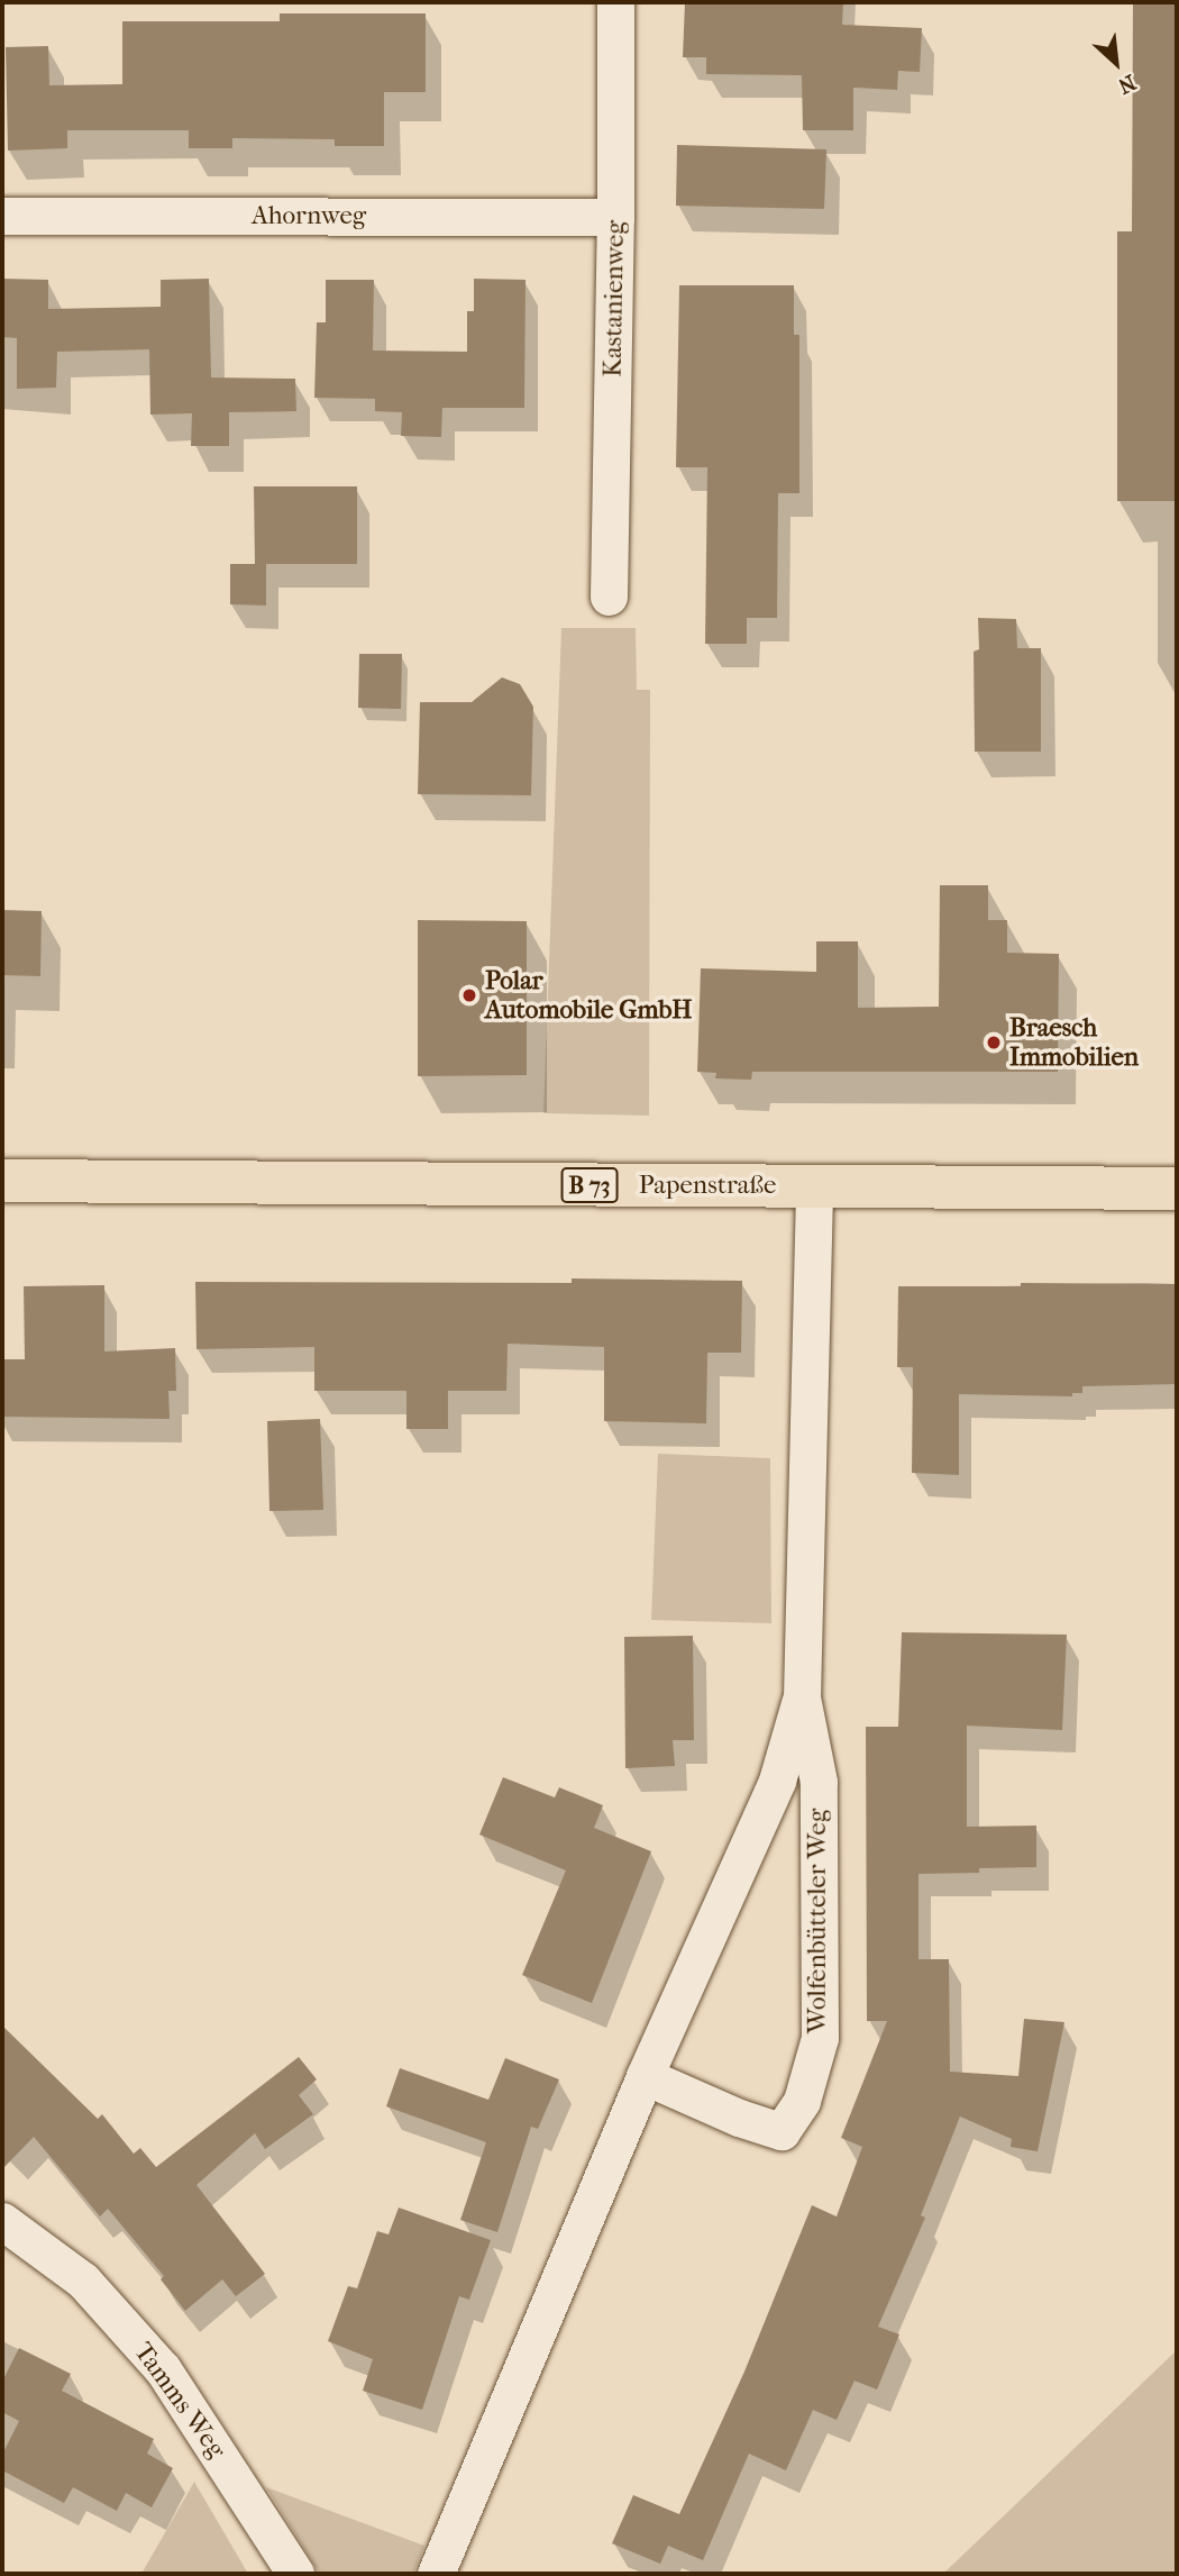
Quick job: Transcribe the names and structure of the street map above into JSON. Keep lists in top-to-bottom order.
{
  "streets": {
    "main road": ["B 73", "Papenstraße"],
    "street": [
      "Ahornweg",
      "Kastanienweg",
      "Wolfenbütteler Weg",
      "Tamms Weg"
    ]
  },
  "crossings": [
    ["Ahornweg", "Kastanienweg"],
    ["Papenstraße", "Wolfenbütteler Weg"]
  ],
  "places": ["Polar Automobile GmbH", "Braesch Immobilien"],
  "north": "bottom right"
}
